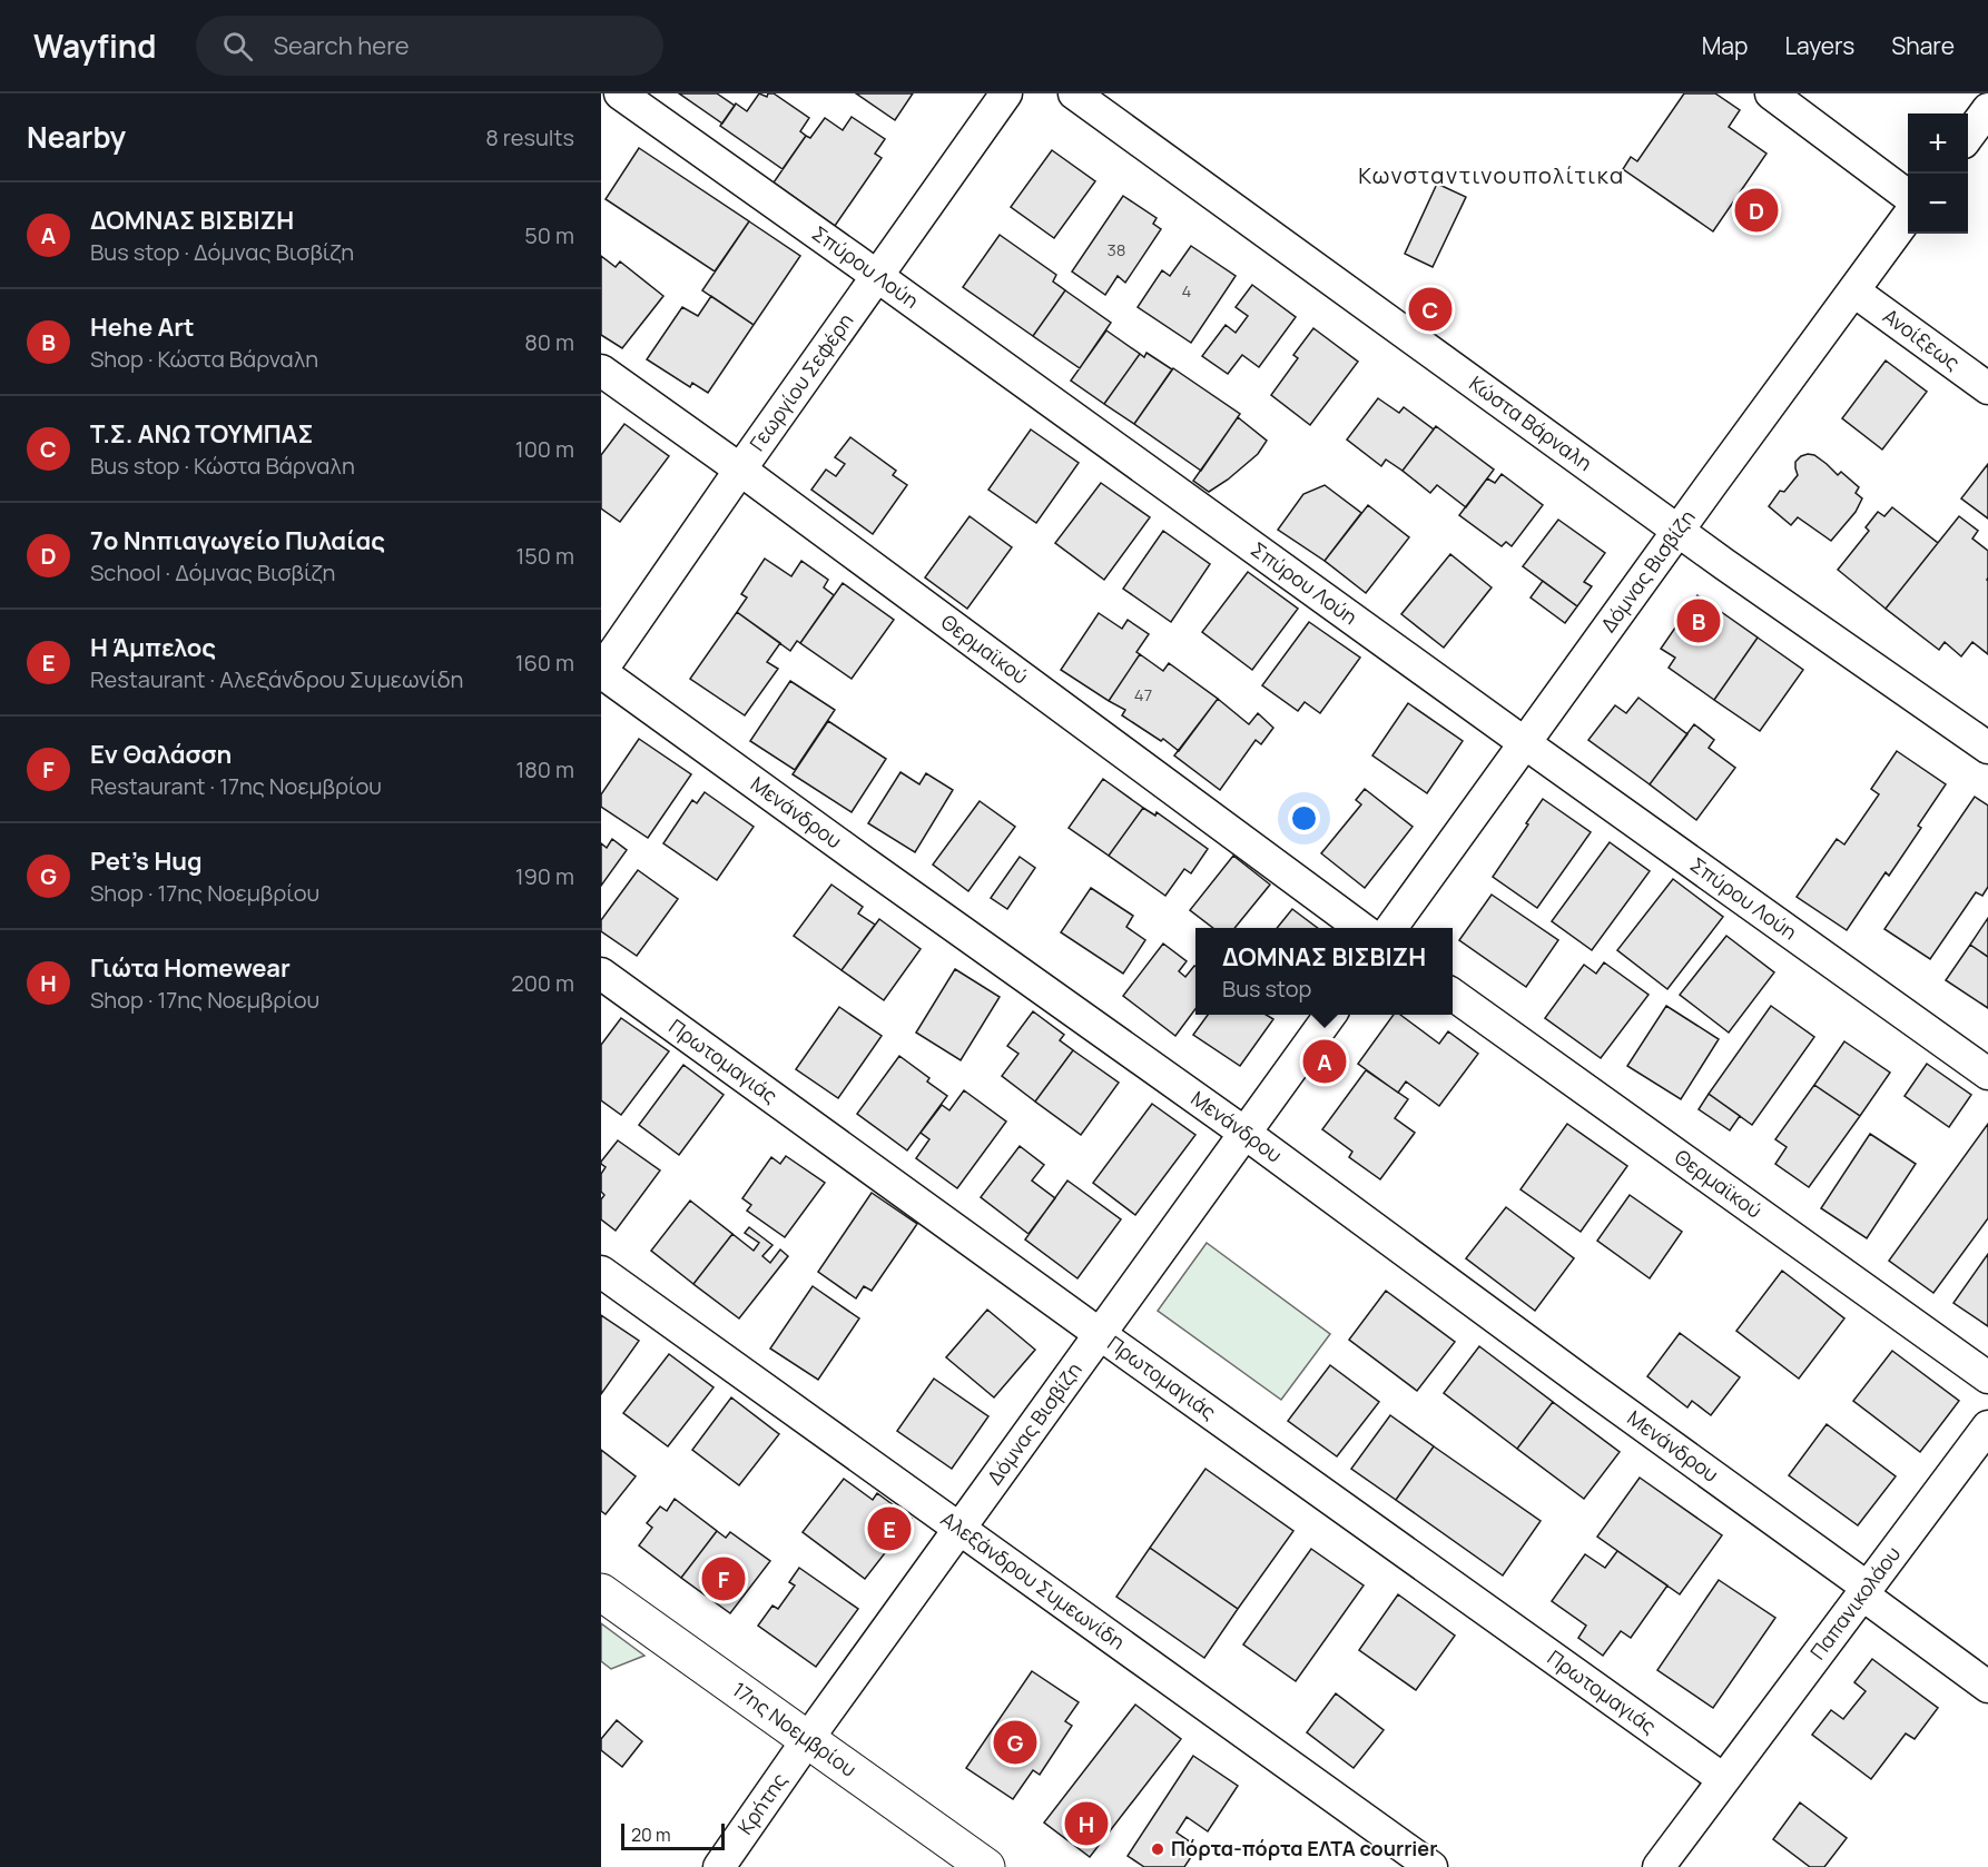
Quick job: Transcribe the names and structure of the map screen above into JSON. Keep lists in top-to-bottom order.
{
  "streets": {
    "street": [
      "Σπύρου Λούη",
      "Ανοίξεως",
      "Γεωργίου Σεφέρη",
      "Κώστα Βάρναλη",
      "Δόμνας Βισβίζη",
      "Θερμαϊκού",
      "Μενάνδρου",
      "Πρωτομαγιάς",
      "Αλεξάνδρου Συμεωνίδη",
      "Παπανικολάου",
      "17ης Νοεμβρίου",
      "Κρήτης"
    ]
  },
  "crossings": [
    ["Σπύρου Λούη", "Γεωργίου Σεφέρη"],
    ["Σπύρου Λούη", "Δόμνας Βισβίζη"],
    ["Ανοίξεως", "Δόμνας Βισβίζη"],
    ["Γεωργίου Σεφέρη", "Θερμαϊκού"],
    ["Γεωργίου Σεφέρη", "Μενάνδρου"],
    ["Κώστα Βάρναλη", "Δόμνας Βισβίζη"],
    ["Δόμνας Βισβίζη", "Μενάνδρου"],
    ["Δόμνας Βισβίζη", "Πρωτομαγιάς"],
    ["Δόμνας Βισβίζη", "Αλεξάνδρου Συμεωνίδη"],
    ["Δόμνας Βισβίζη", "17ης Νοεμβρίου"],
    ["Δόμνας Βισβίζη", "Κρήτης"],
    ["Μενάνδρου", "Παπανικολάου"],
    ["Πρωτομαγιάς", "Παπανικολάου"],
    ["17ης Νοεμβρίου", "Κρήτης"]
  ],
  "districts": ["Κωνσταντινουπολίτικα"],
  "places": ["Πόρτα-πόρτα ΕΛΤΑ courrier"],
  "house_numbers": ["38", "4", "47"],
  "scale_bar": "20 m",
  "page": {
    "header": "Wayfind",
    "search": "Search here",
    "nav": ["Map", "Layers", "Share"],
    "heading": ["Nearby", "8 results"],
    "map_buttons": ["+", "−"],
    "list": [
      {
        "mark": "A",
        "name": "ΔΟΜΝΑΣ ΒΙΣΒΙΖΗ",
        "note": "Bus stop · Δόμνας Βισβίζη",
        "value": "50 m"
      },
      {
        "mark": "B",
        "name": "Hehe Art",
        "note": "Shop · Κώστα Βάρναλη",
        "value": "80 m"
      },
      {
        "mark": "C",
        "name": "Τ.Σ. ΑΝΩ ΤΟΥΜΠΑΣ",
        "note": "Bus stop · Κώστα Βάρναλη",
        "value": "100 m"
      },
      {
        "mark": "D",
        "name": "7ο Νηπιαγωγείο Πυλαίας",
        "note": "School · Δόμνας Βισβίζη",
        "value": "150 m"
      },
      {
        "mark": "E",
        "name": "Η Άμπελος",
        "note": "Restaurant · Αλεξάνδρου Συμεωνίδη",
        "value": "160 m"
      },
      {
        "mark": "F",
        "name": "Εν Θαλάσση",
        "note": "Restaurant · 17ης Νοεμβρίου",
        "value": "180 m"
      },
      {
        "mark": "G",
        "name": "Pet’s Hug",
        "note": "Shop · 17ης Νοεμβρίου",
        "value": "190 m"
      },
      {
        "mark": "H",
        "name": "Γιώτα Homewear",
        "note": "Shop · 17ης Νοεμβρίου",
        "value": "200 m"
      }
    ],
    "pins": [
      "D",
      "C",
      "B",
      "A",
      "E",
      "F",
      "G",
      "H"
    ],
    "popup": ["ΔΟΜΝΑΣ ΒΙΣΒΙΖΗ", "Bus stop"],
    "scale": "20 m"
  }
}
